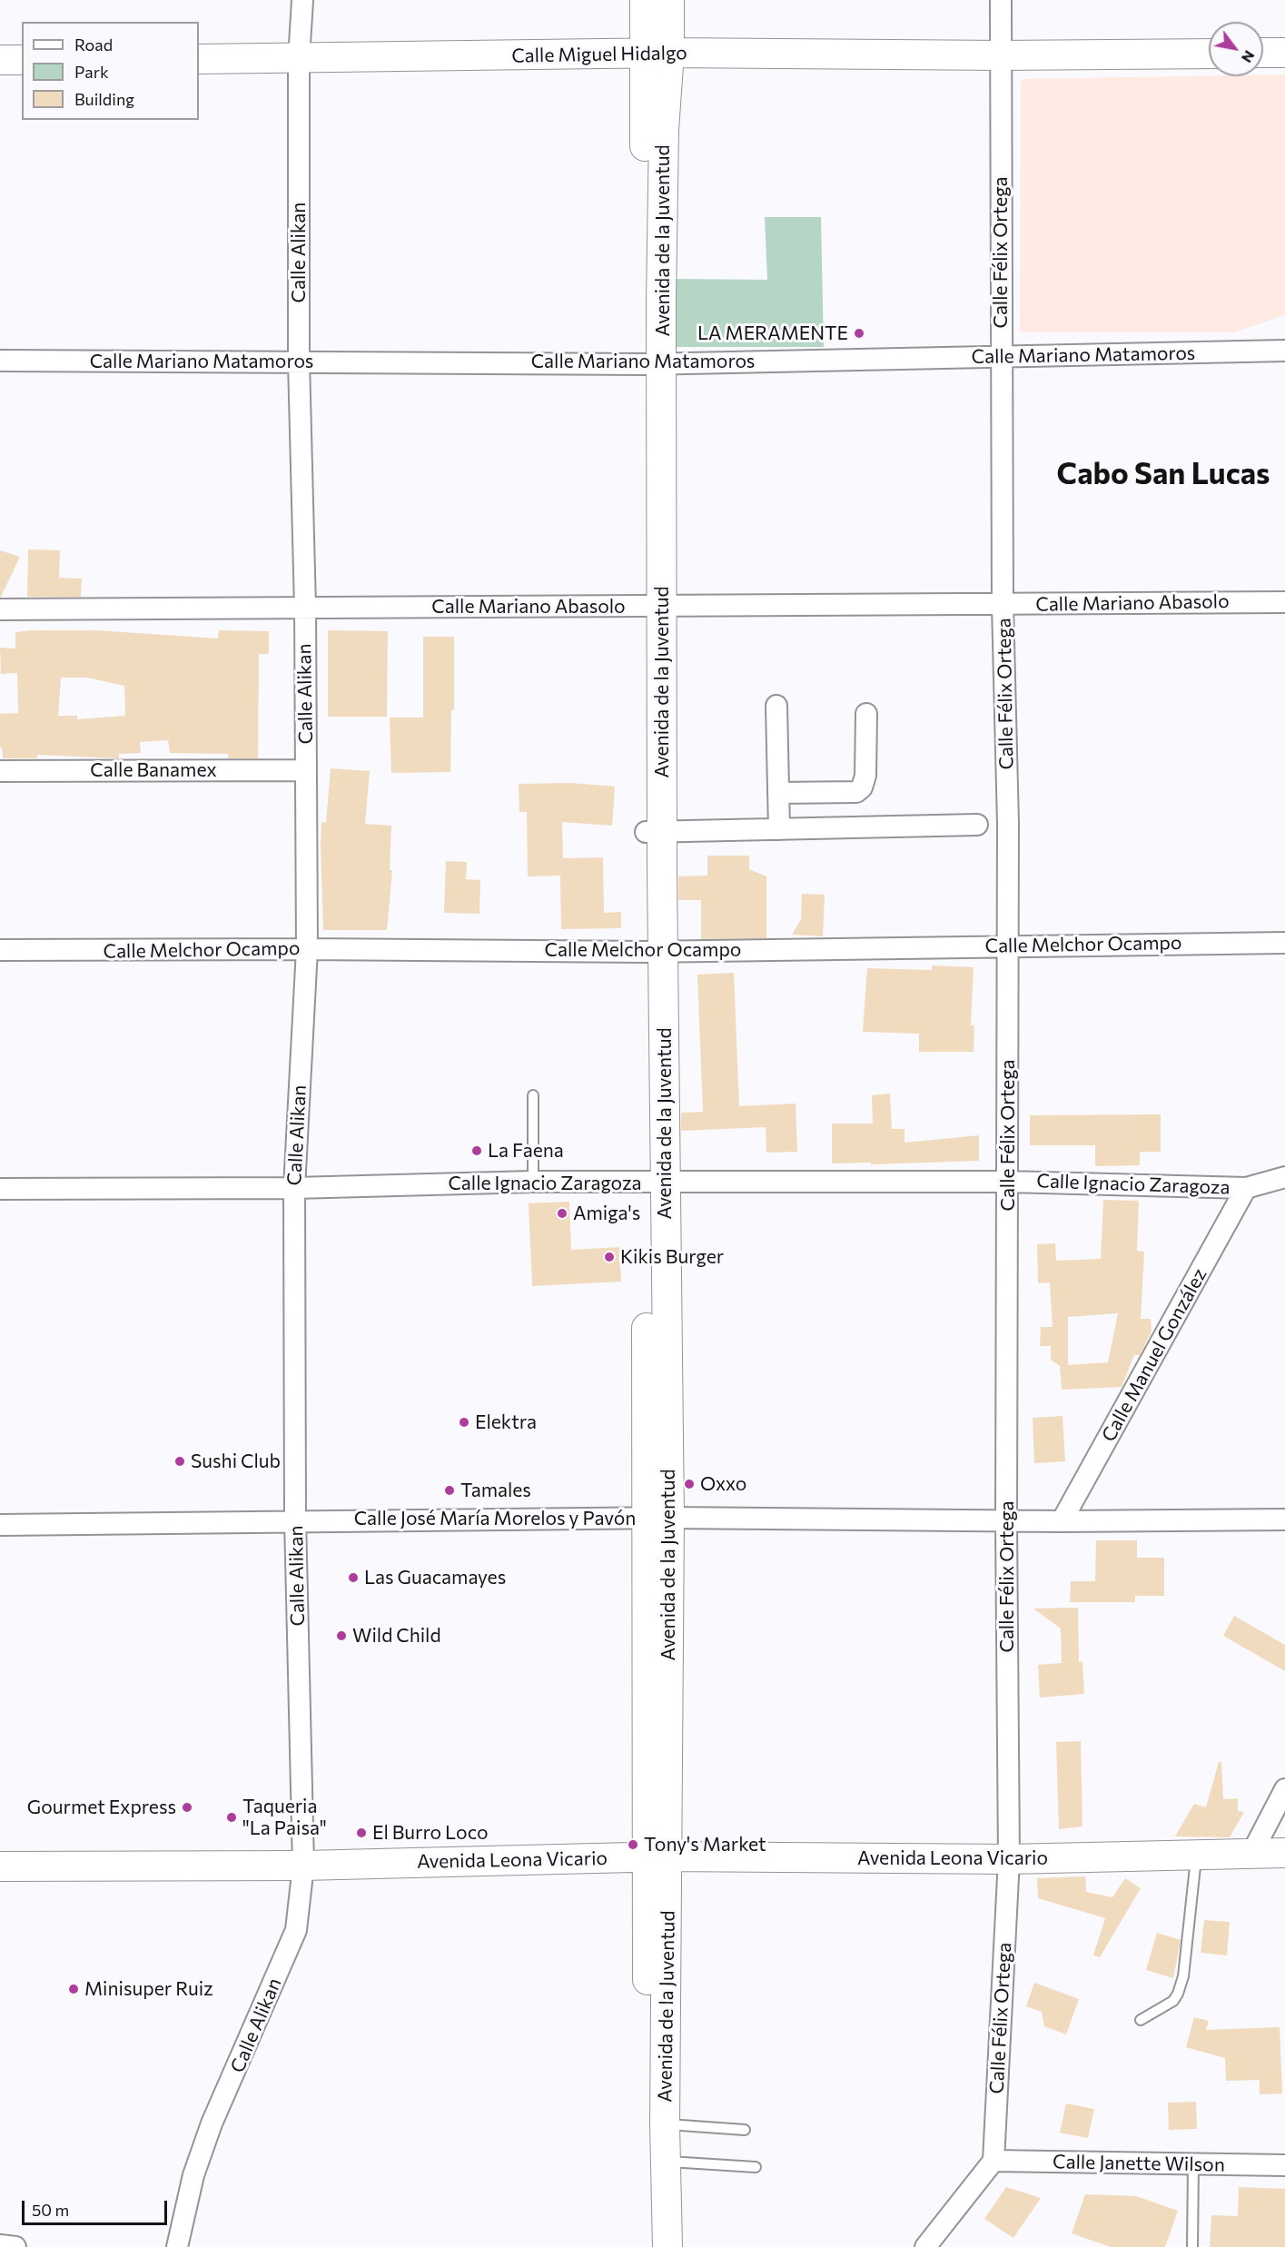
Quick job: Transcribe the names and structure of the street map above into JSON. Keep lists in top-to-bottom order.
{
  "streets": {
    "street": [
      "Calle Miguel Hidalgo",
      "Avenida de la Juventud",
      "Calle Alikan",
      "Calle Félix Ortega",
      "Calle Mariano Matamoros",
      "Calle Mariano Abasolo",
      "Calle Banamex",
      "Calle Melchor Ocampo",
      "Calle Ignacio Zaragoza",
      "Calle Manuel González",
      "Calle José María Morelos y Pavón",
      "Avenida Leona Vicario",
      "Calle Janette Wilson"
    ]
  },
  "crossings": [
    ["Calle Miguel Hidalgo", "Avenida de la Juventud"],
    ["Calle Miguel Hidalgo", "Calle Alikan"],
    ["Calle Miguel Hidalgo", "Calle Félix Ortega"],
    ["Avenida de la Juventud", "Calle Mariano Matamoros"],
    ["Avenida de la Juventud", "Calle Mariano Abasolo"],
    ["Avenida de la Juventud", "Calle Melchor Ocampo"],
    ["Avenida de la Juventud", "Calle Ignacio Zaragoza"],
    ["Avenida de la Juventud", "Calle José María Morelos y Pavón"],
    ["Avenida de la Juventud", "Avenida Leona Vicario"],
    ["Calle Alikan", "Calle Mariano Matamoros"],
    ["Calle Alikan", "Calle Mariano Abasolo"],
    ["Calle Alikan", "Calle Banamex"],
    ["Calle Alikan", "Calle Melchor Ocampo"],
    ["Calle Alikan", "Calle Ignacio Zaragoza"],
    ["Calle Alikan", "Calle José María Morelos y Pavón"],
    ["Calle Alikan", "Avenida Leona Vicario"],
    ["Calle Félix Ortega", "Calle Mariano Matamoros"],
    ["Calle Félix Ortega", "Calle Mariano Abasolo"],
    ["Calle Félix Ortega", "Calle Melchor Ocampo"],
    ["Calle Félix Ortega", "Calle Ignacio Zaragoza"],
    ["Calle Félix Ortega", "Calle José María Morelos y Pavón"],
    ["Calle Félix Ortega", "Avenida Leona Vicario"],
    ["Calle Félix Ortega", "Calle Janette Wilson"],
    ["Calle Ignacio Zaragoza", "Calle Manuel González"],
    ["Calle Manuel González", "Calle José María Morelos y Pavón"]
  ],
  "districts": ["Cabo San Lucas"],
  "places": [
    "LA MERAMENTE",
    "La Faena",
    "Amiga's",
    "Kikis Burger",
    "Elektra",
    "Sushi Club",
    "Oxxo",
    "Tamales",
    "Las Guacamayes",
    "Wild Child",
    "Gourmet Express",
    "Taqueria \"La Paisa\"",
    "El Burro Loco",
    "Tony's Market",
    "Minisuper Ruiz"
  ],
  "legend": ["Road", "Park", "Building"],
  "scale_bar": "50 m",
  "north": "bottom right"
}
